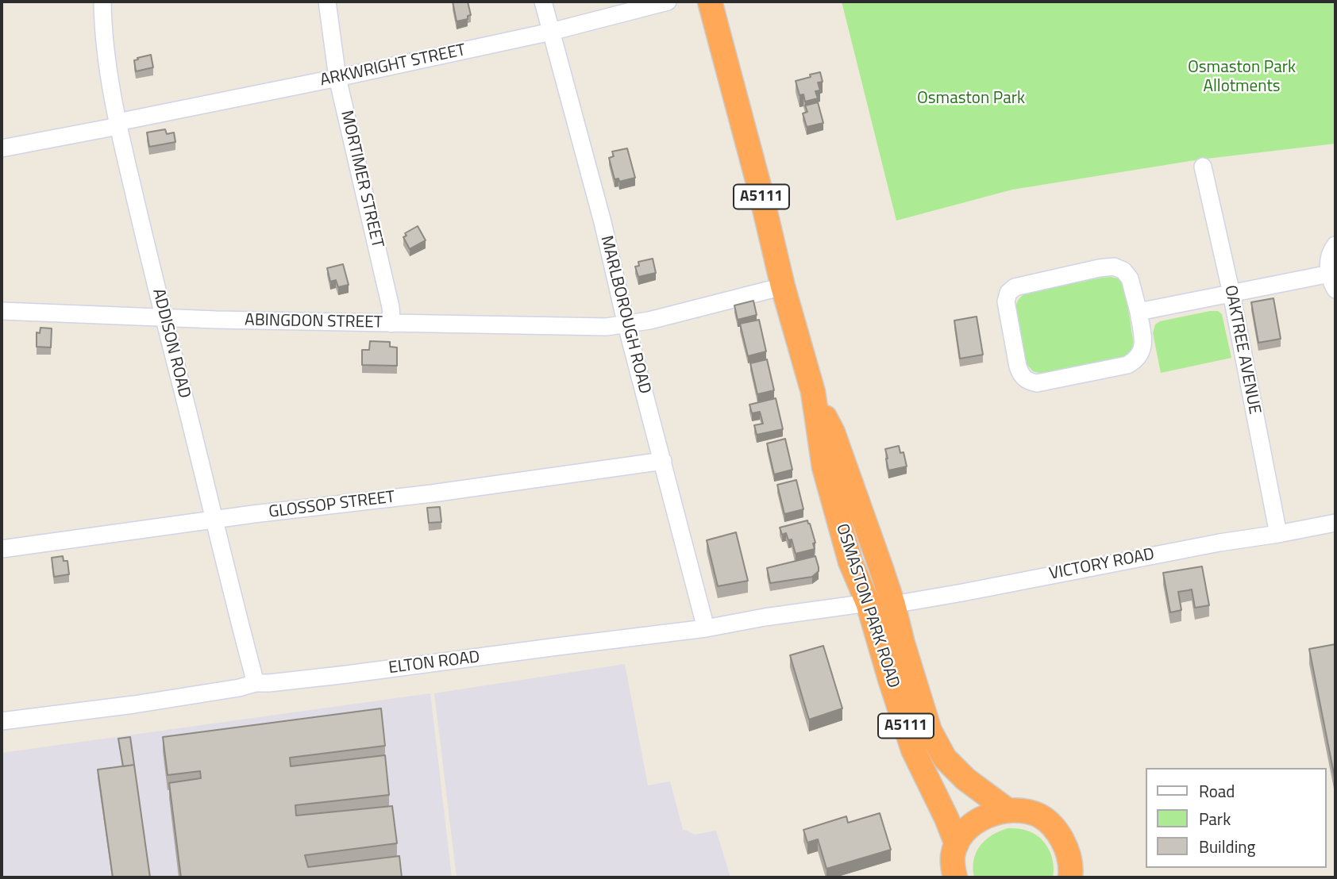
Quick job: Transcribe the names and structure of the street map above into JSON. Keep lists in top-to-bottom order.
{
  "streets": {
    "highway": ["A5111", "OSMASTON PARK ROAD"],
    "street": [
      "ARKWRIGHT STREET",
      "MORTIMER STREET",
      "MARLBOROUGH ROAD",
      "ABINGDON STREET",
      "ADDISON ROAD",
      "OAKTREE AVENUE",
      "GLOSSOP STREET",
      "VICTORY ROAD",
      "ELTON ROAD"
    ]
  },
  "crossings": [
    ["ARKWRIGHT STREET", "MORTIMER STREET"],
    ["ARKWRIGHT STREET", "MARLBOROUGH ROAD"],
    ["ARKWRIGHT STREET", "ADDISON ROAD"],
    ["MORTIMER STREET", "ABINGDON STREET"],
    ["MARLBOROUGH ROAD", "ABINGDON STREET"],
    ["MARLBOROUGH ROAD", "GLOSSOP STREET"],
    ["MARLBOROUGH ROAD", "ELTON ROAD"],
    ["ABINGDON STREET", "ADDISON ROAD"],
    ["ABINGDON STREET", "OSMASTON PARK ROAD"],
    ["ADDISON ROAD", "GLOSSOP STREET"],
    ["ADDISON ROAD", "ELTON ROAD"],
    ["OAKTREE AVENUE", "VICTORY ROAD"],
    ["VICTORY ROAD", "OSMASTON PARK ROAD"],
    ["VICTORY ROAD", "ELTON ROAD"],
    ["OSMASTON PARK ROAD", "ELTON ROAD"]
  ],
  "parks": ["Osmaston Park Allotments", "Osmaston Park"],
  "legend": ["Road", "Park", "Building"]
}
